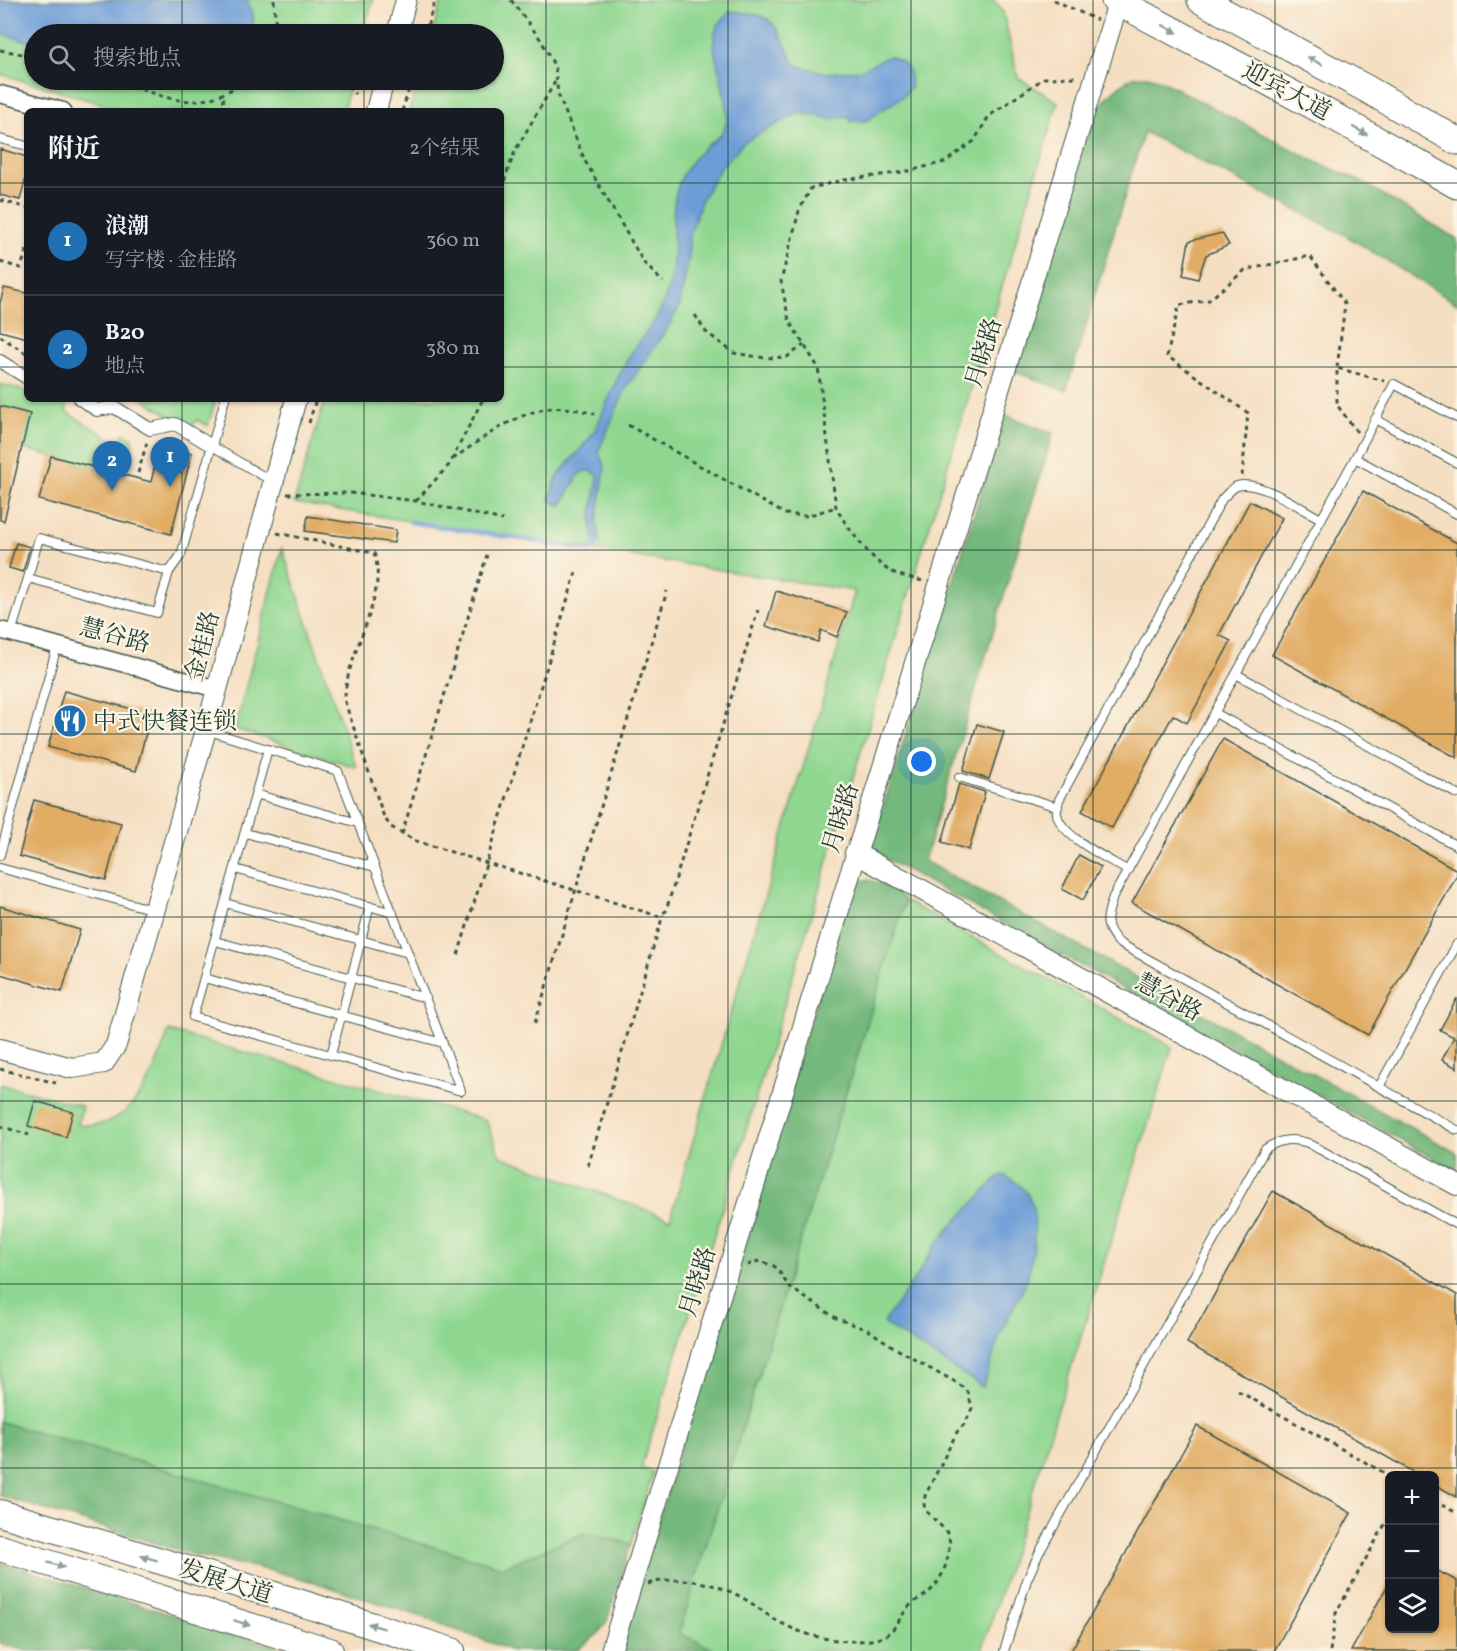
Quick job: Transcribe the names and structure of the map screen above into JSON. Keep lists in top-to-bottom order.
{
  "streets": {
    "highway": ["迎宾大道"],
    "main road": ["发展大道"],
    "street": ["月晓路", "慧谷路", "金桂路"]
  },
  "crossings": [
    ["迎宾大道", "月晓路"],
    ["月晓路", "慧谷路"],
    ["慧谷路", "金桂路"]
  ],
  "places": {
    "restaurant": ["中式快餐连锁"]
  },
  "page": {
    "search": "搜索地点",
    "heading": ["附近", "2个结果"],
    "list": [
      {
        "mark": "1",
        "name": "浪潮",
        "note": "写字楼 · 金桂路",
        "value": "360 m"
      },
      {
        "mark": "2",
        "name": "B20",
        "note": "地点",
        "value": "380 m"
      }
    ],
    "pins": ["1", "2"],
    "map_buttons": ["+", "−"]
  }
}
